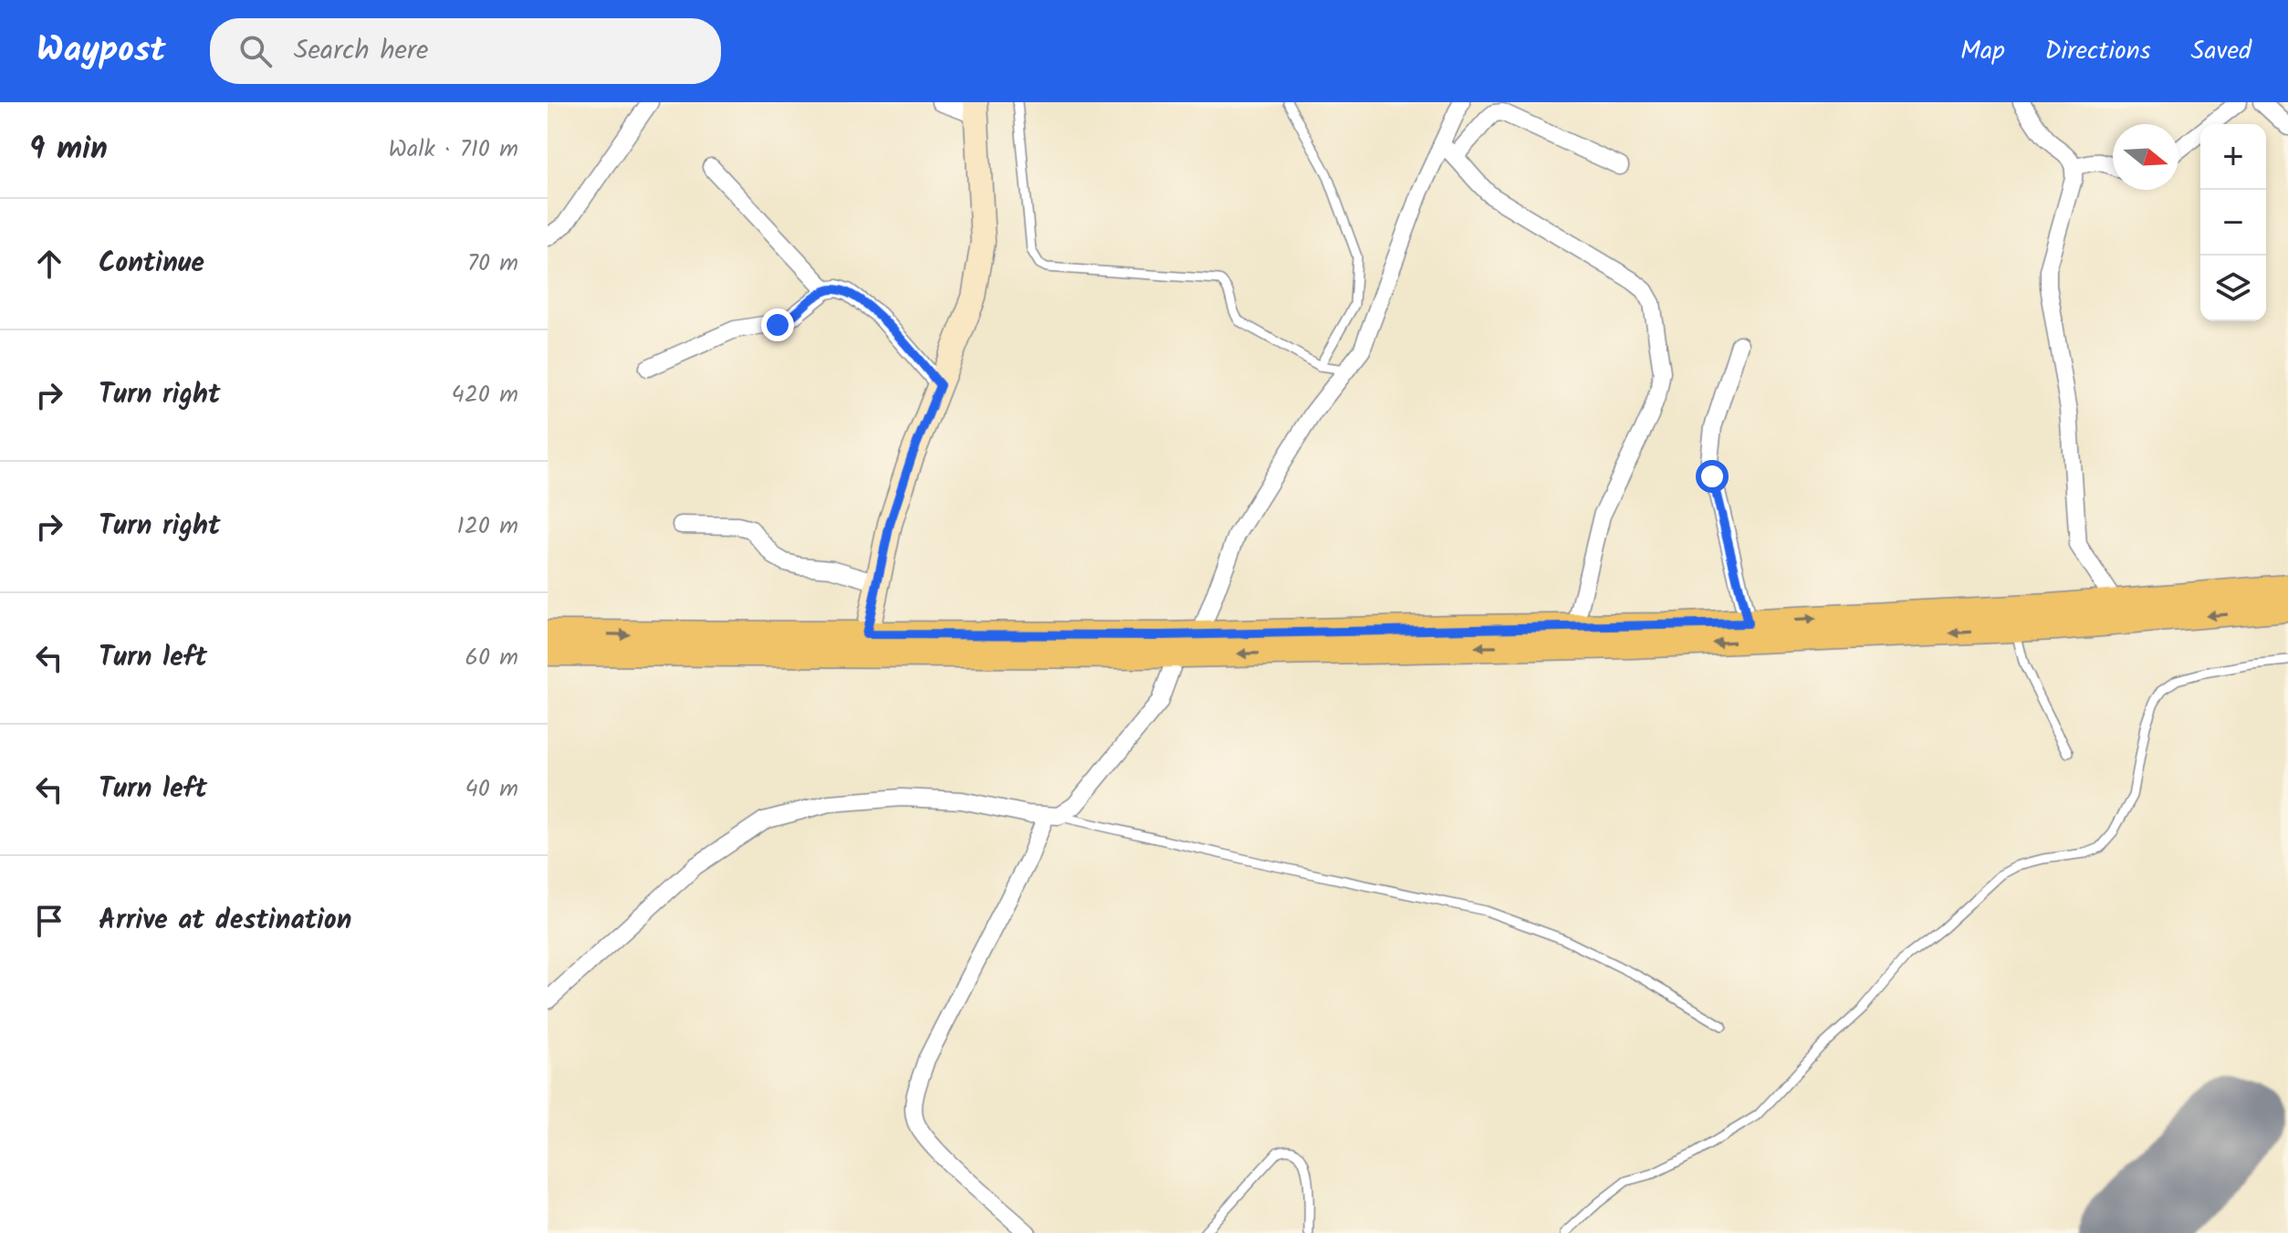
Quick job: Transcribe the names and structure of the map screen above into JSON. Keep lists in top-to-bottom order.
{
  "north": "right",
  "page": {
    "header": "Waypost",
    "search": "Search here",
    "nav": ["Map", "Directions", "Saved"],
    "heading": ["9 min", "Walk · 710 m"],
    "map_buttons": ["+", "−"],
    "list": [
      ["Continue", "70 m"],
      ["Turn right", "420 m"],
      ["Turn right", "120 m"],
      ["Turn left", "60 m"],
      ["Turn left", "40 m"],
      "Arrive at destination"
    ]
  }
}
